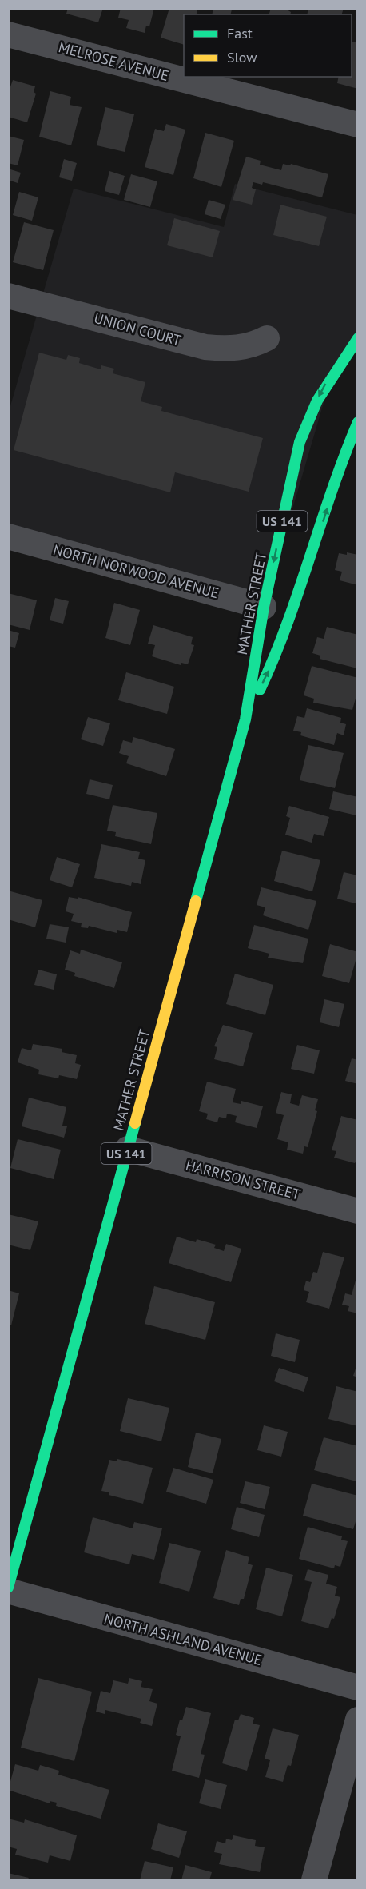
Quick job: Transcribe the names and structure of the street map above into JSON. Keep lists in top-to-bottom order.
{
  "streets": {
    "main road": ["US 141", "MATHER STREET"],
    "street": [
      "MELROSE AVENUE",
      "UNION COURT",
      "NORTH NORWOOD AVENUE",
      "HARRISON STREET",
      "NORTH ASHLAND AVENUE"
    ]
  },
  "crossings": [
    ["NORTH NORWOOD AVENUE", "MATHER STREET"],
    ["MATHER STREET", "HARRISON STREET"],
    ["MATHER STREET", "NORTH ASHLAND AVENUE"]
  ],
  "legend": ["Fast", "Slow"]
}
